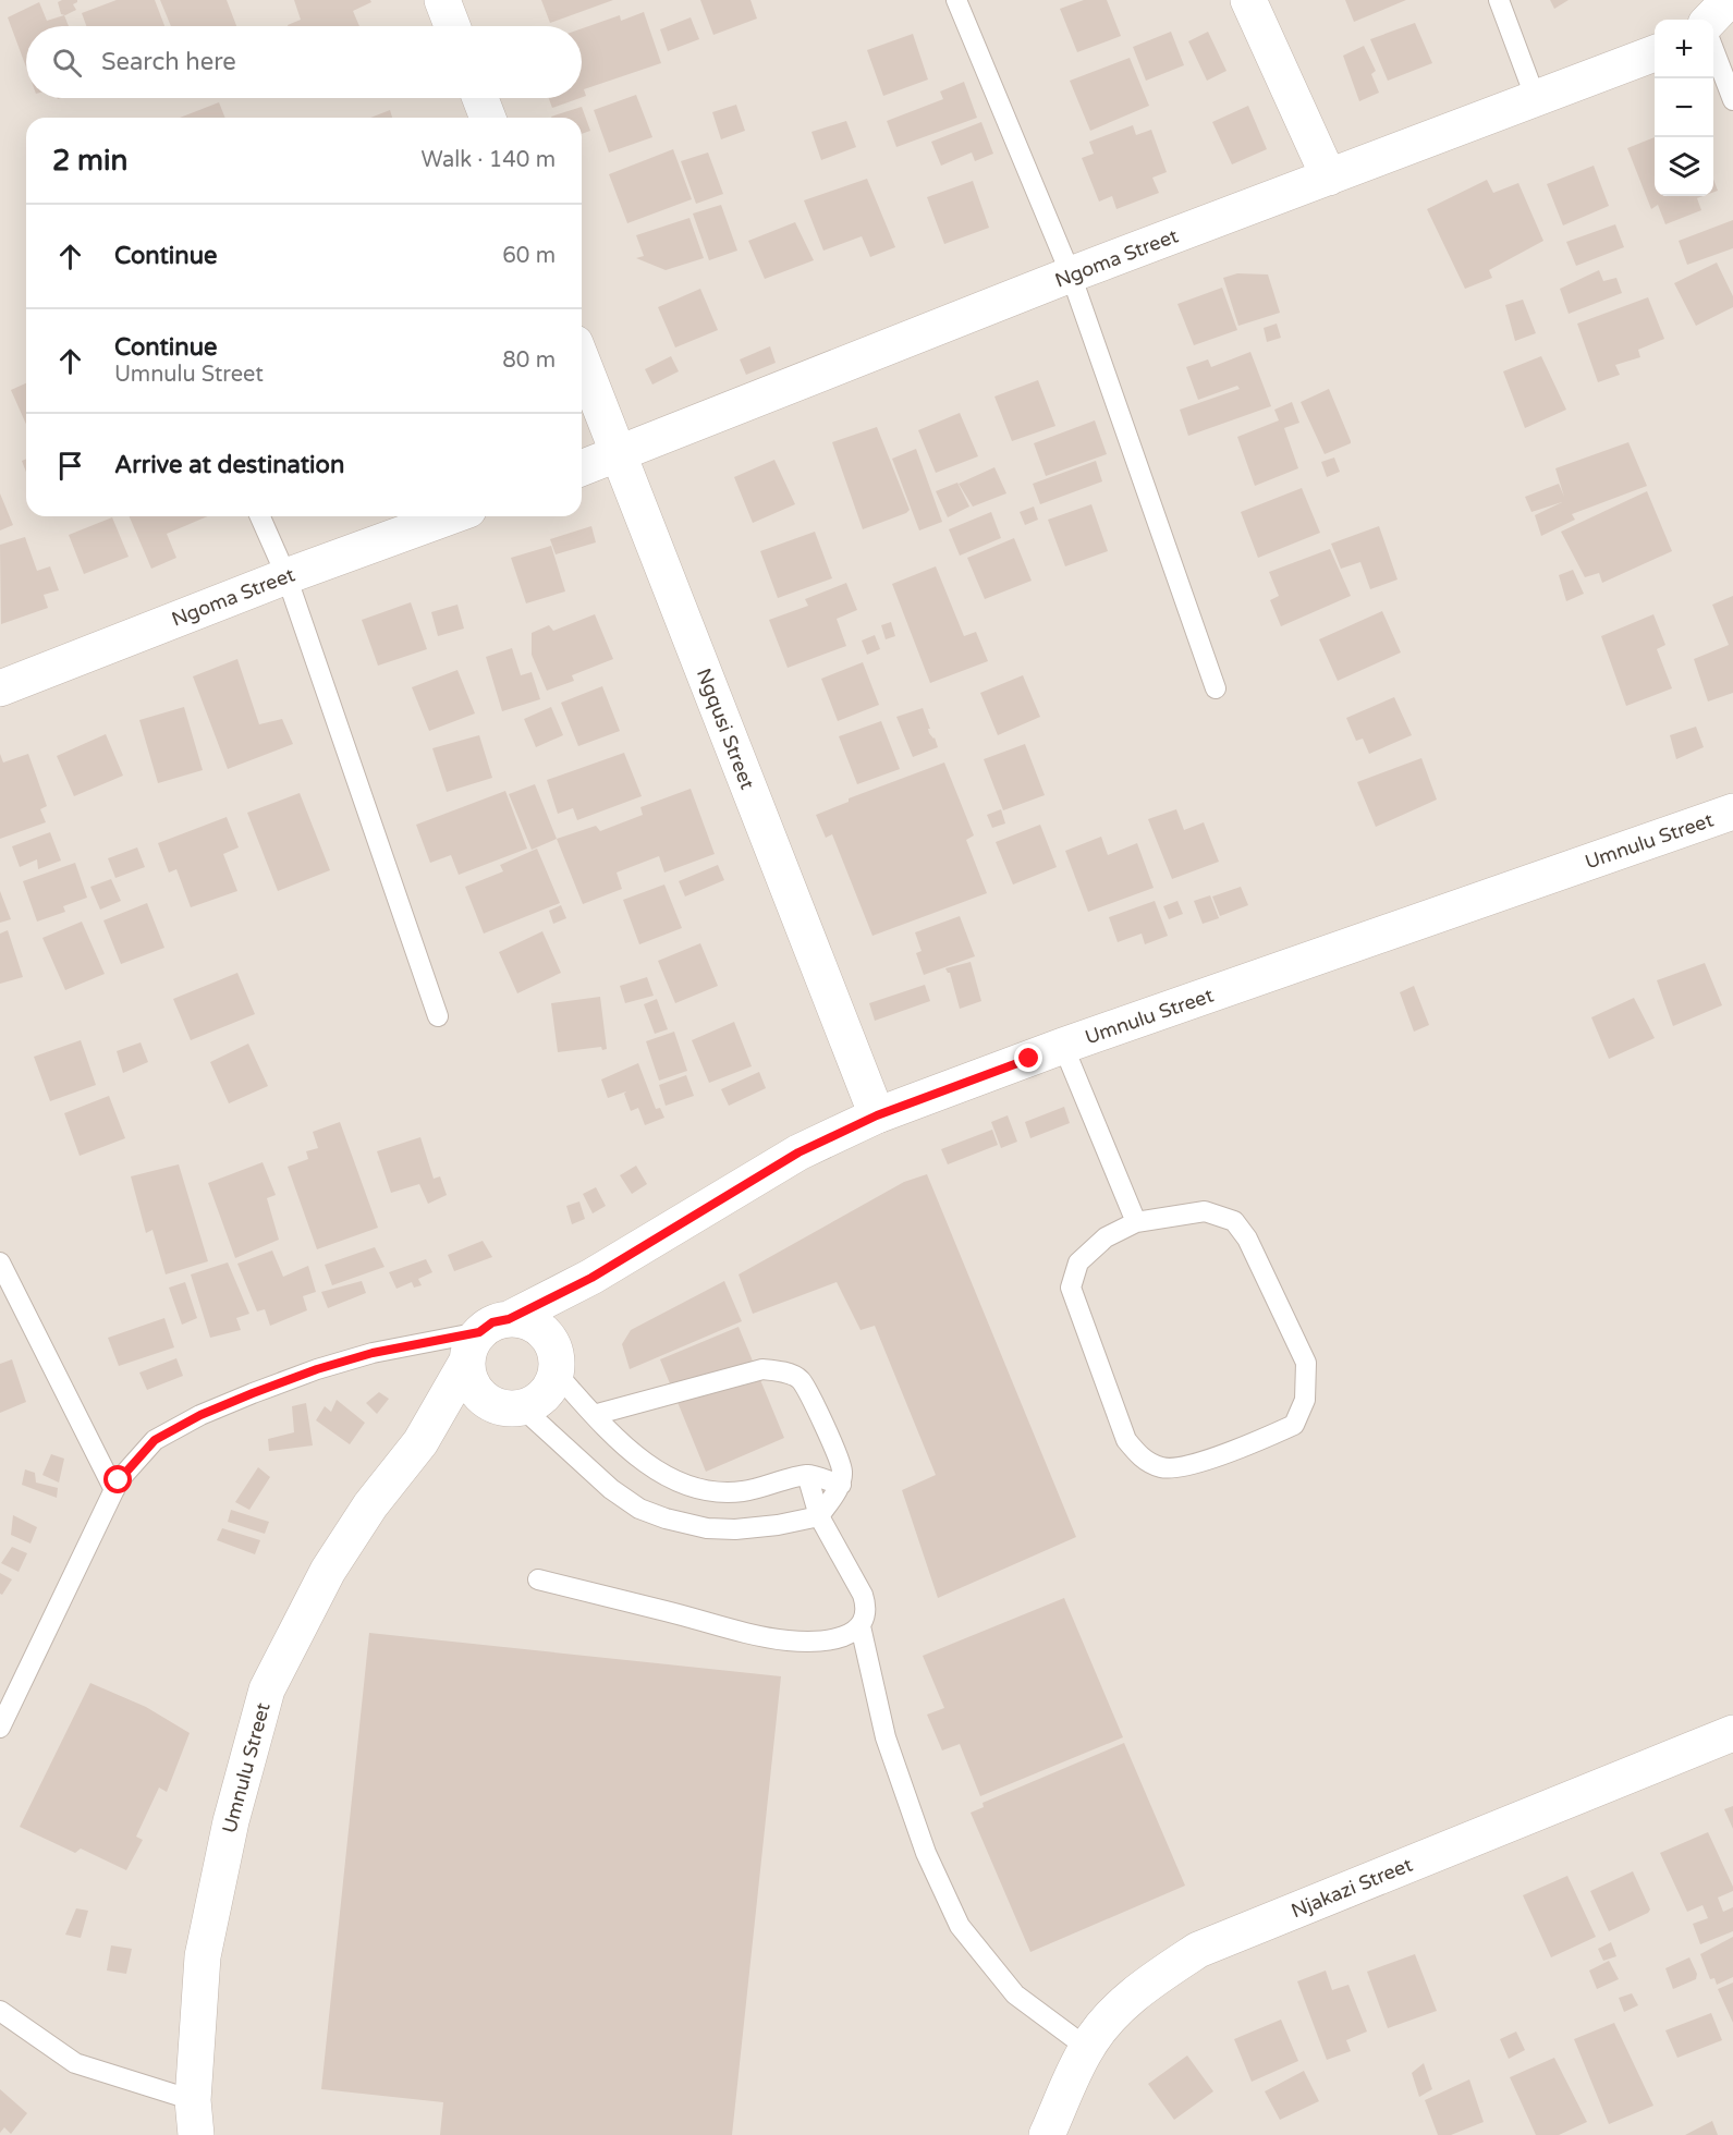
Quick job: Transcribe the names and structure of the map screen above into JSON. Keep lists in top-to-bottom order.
{
  "streets": {
    "street": [
      "Ngoma Street",
      "Ngqusi Street",
      "Umnulu Street",
      "Njakazi Street"
    ]
  },
  "crossings": [
    ["Ngoma Street", "Ngqusi Street"],
    ["Ngqusi Street", "Umnulu Street"]
  ],
  "page": {
    "map_buttons": ["+", "−"],
    "search": "Search here",
    "heading": ["2 min", "Walk · 140 m"],
    "list": [
      ["Continue", "60 m"],
      ["Continue", "Umnulu Street", "80 m"],
      "Arrive at destination"
    ]
  }
}
